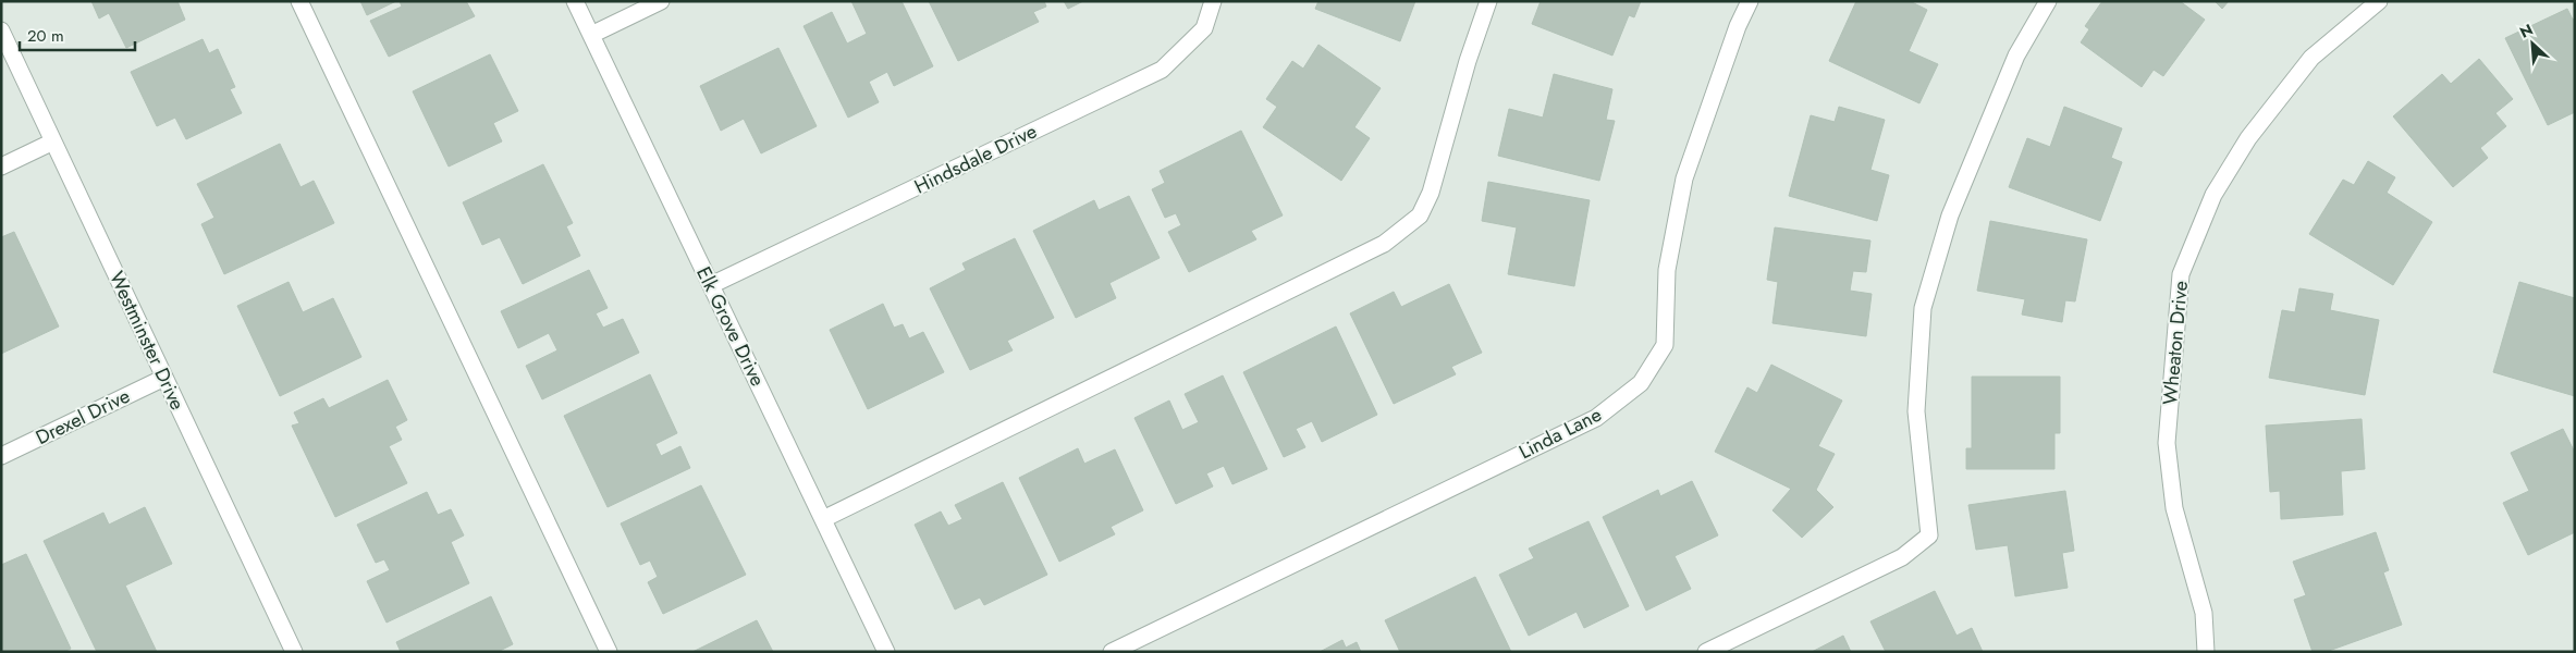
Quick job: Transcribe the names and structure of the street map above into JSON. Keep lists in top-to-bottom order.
{
  "streets": {
    "street": [
      "Hindsdale Drive",
      "Elk Grove Drive",
      "Westminster Drive",
      "Wheaton Drive",
      "Drexel Drive",
      "Linda Lane"
    ]
  },
  "crossings": [
    ["Hindsdale Drive", "Elk Grove Drive"],
    ["Westminster Drive", "Drexel Drive"]
  ],
  "scale_bar": "20 m",
  "north": "top left"
}
